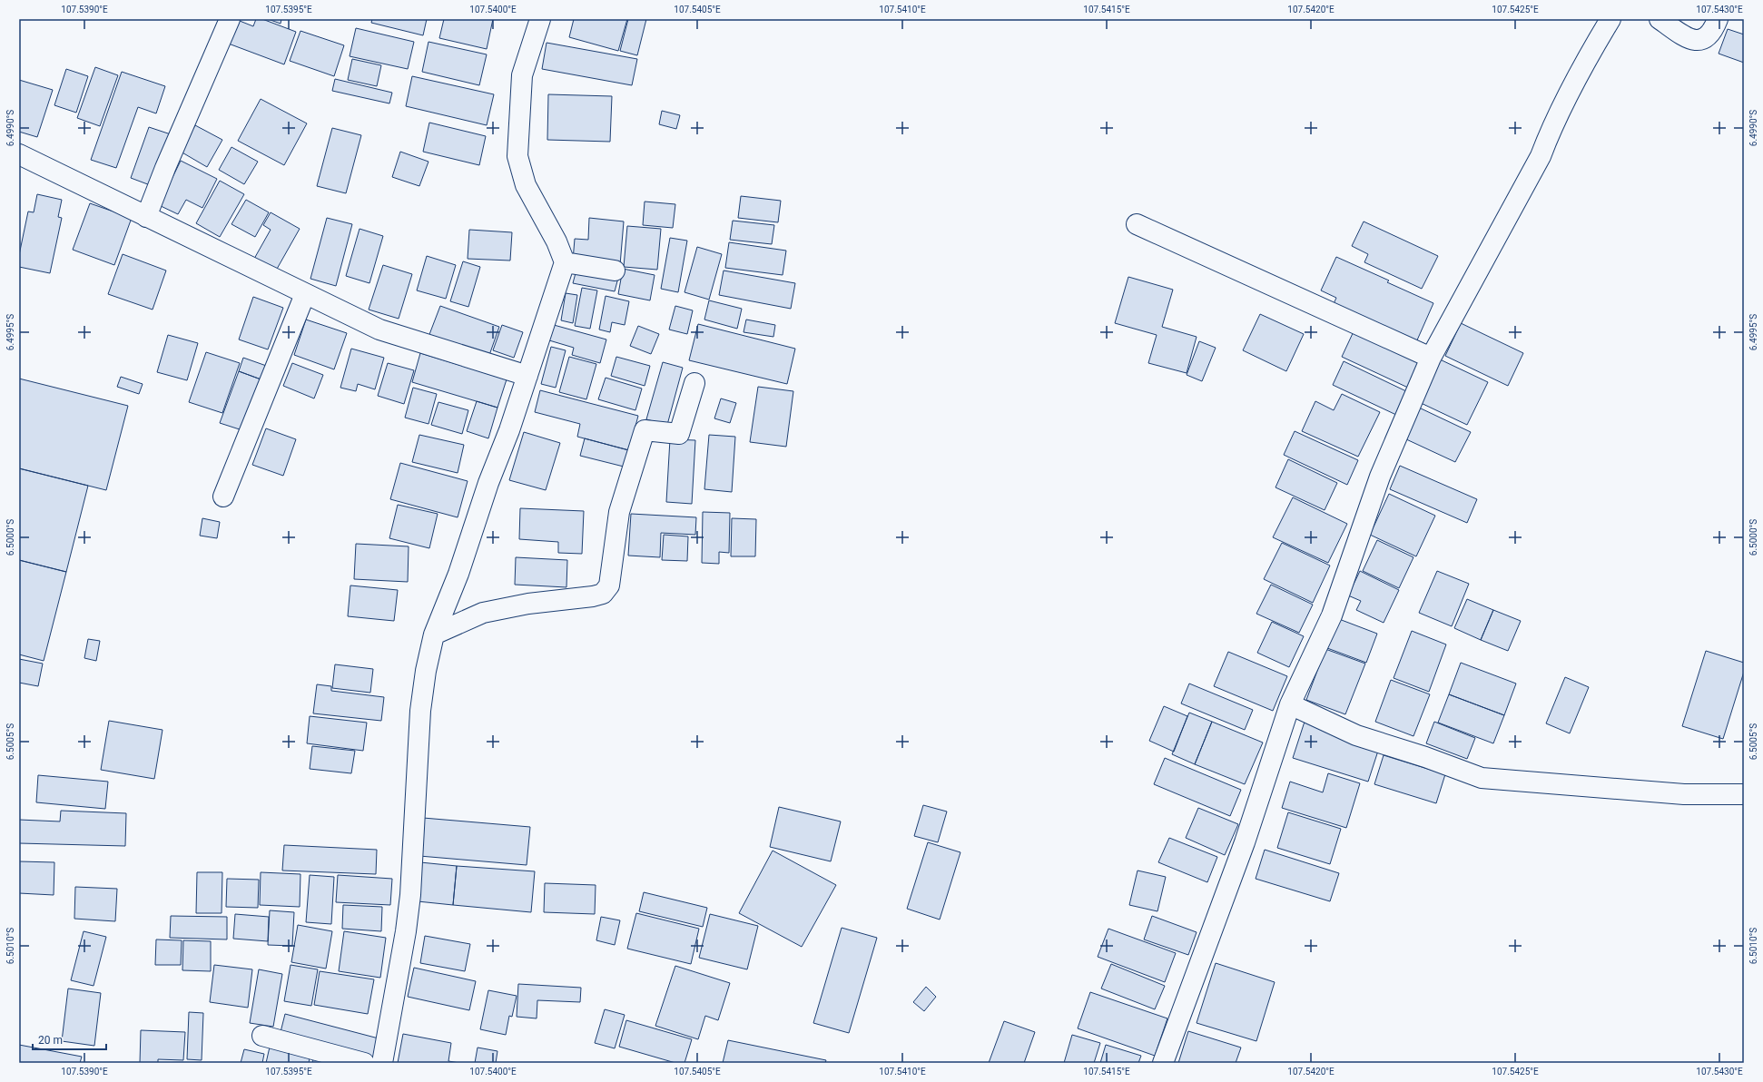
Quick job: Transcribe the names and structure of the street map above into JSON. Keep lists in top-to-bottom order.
{
  "scale_bar": "20 m",
  "coordinates": [
    "107.5390°E",
    "107.5395°E",
    "107.5400°E",
    "107.5405°E",
    "107.5410°E",
    "107.5415°E",
    "107.5420°E",
    "107.5425°E",
    "107.5430°E",
    "6.4990°S",
    "6.4995°S",
    "6.5000°S",
    "6.5005°S",
    "6.5010°S"
  ]
}
